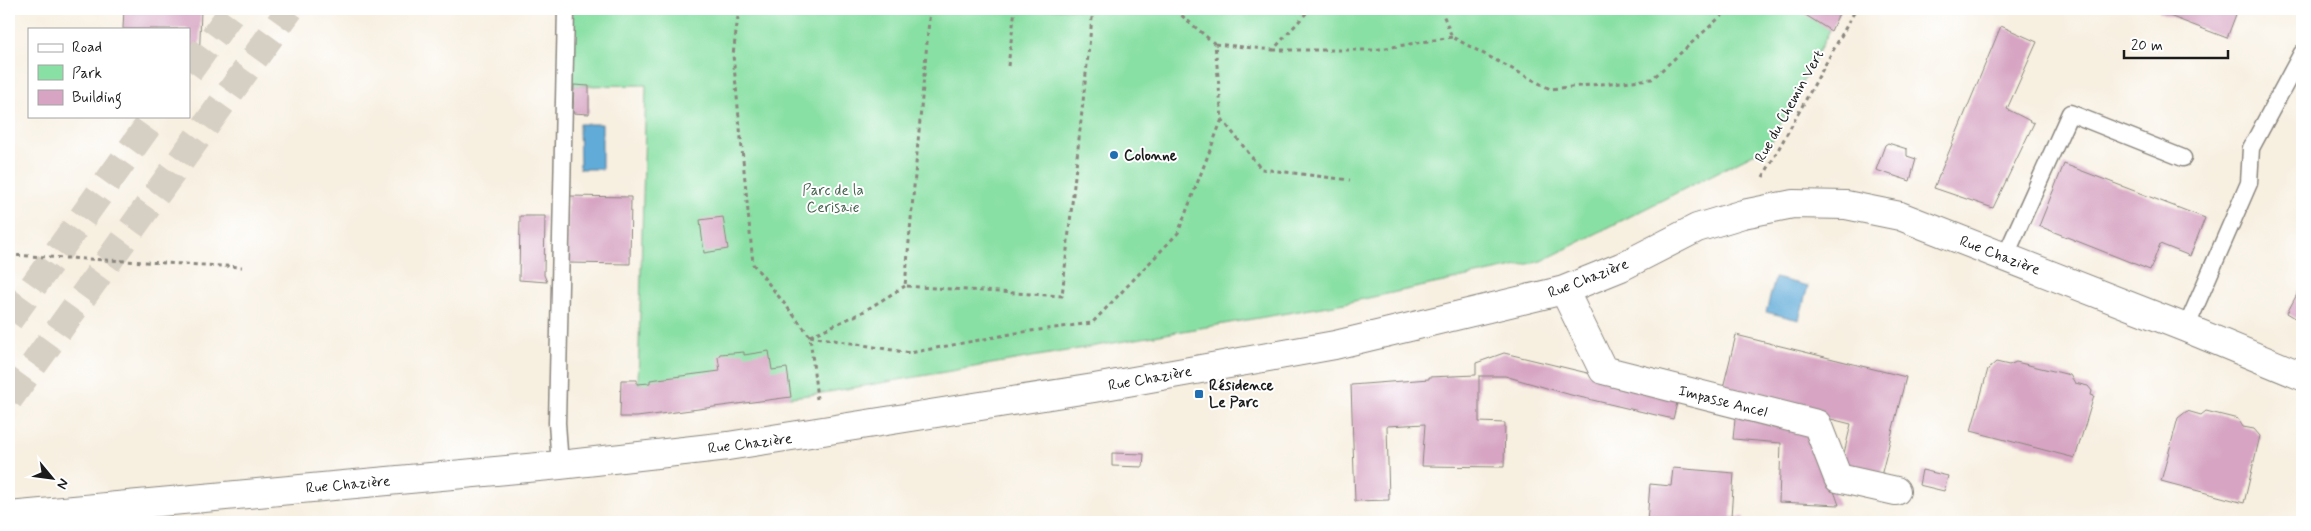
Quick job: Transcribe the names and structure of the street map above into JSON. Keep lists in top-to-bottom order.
{
  "streets": {
    "street": ["Rue Chazière", "Impasse Ancel"],
    "path": ["Rue du Chemin Vert"]
  },
  "crossings": [
    ["Rue du Chemin Vert", "Rue Chazière"],
    ["Rue Chazière", "Impasse Ancel"]
  ],
  "parks": ["Parc de la Cerisaie"],
  "places": {
    "other": ["Colonne"],
    "transit": ["Résidence Le Parc"]
  },
  "legend": ["Road", "Park", "Building"],
  "scale_bar": "20 m",
  "north": "bottom right"
}
